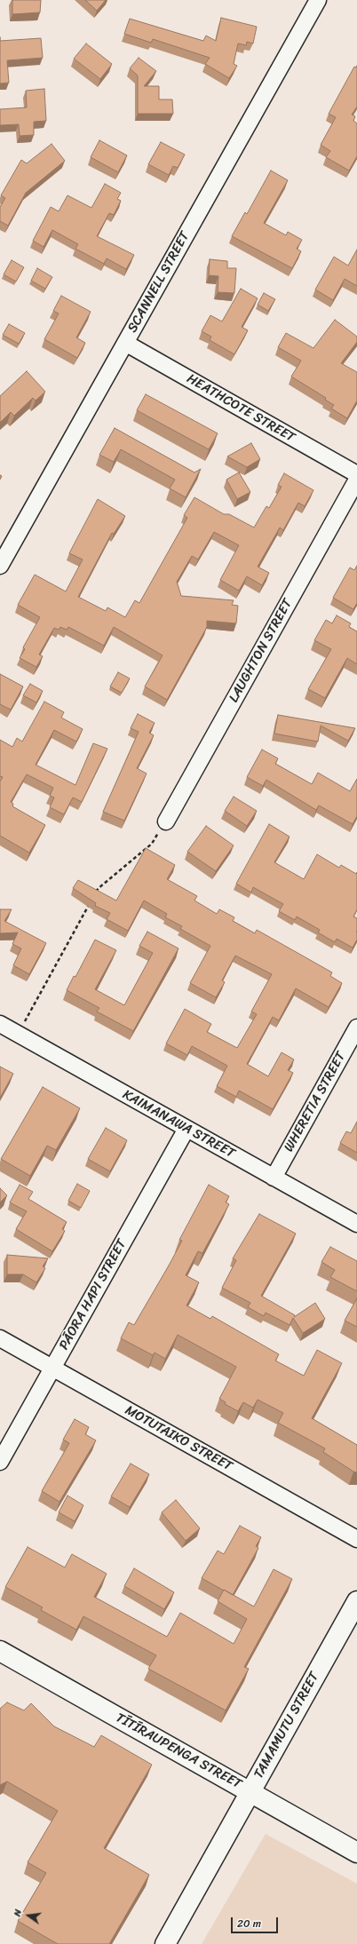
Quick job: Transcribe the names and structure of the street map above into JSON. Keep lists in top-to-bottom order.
{
  "streets": {
    "main road": ["TAMAMUTU STREET", "TĪTĪRAUPENGA STREET"],
    "street": [
      "SCANNELL STREET",
      "HEATHCOTE STREET",
      "LAUGHTON STREET",
      "WHERETIA STREET",
      "KAIMANAWA STREET",
      "PĀORA HAPI STREET",
      "MOTUTAIKO STREET"
    ]
  },
  "crossings": [
    ["SCANNELL STREET", "HEATHCOTE STREET"],
    ["WHERETIA STREET", "KAIMANAWA STREET"],
    ["KAIMANAWA STREET", "PĀORA HAPI STREET"],
    ["PĀORA HAPI STREET", "MOTUTAIKO STREET"],
    ["TAMAMUTU STREET", "TĪTĪRAUPENGA STREET"]
  ],
  "scale_bar": "20 m",
  "north": "left"
}
